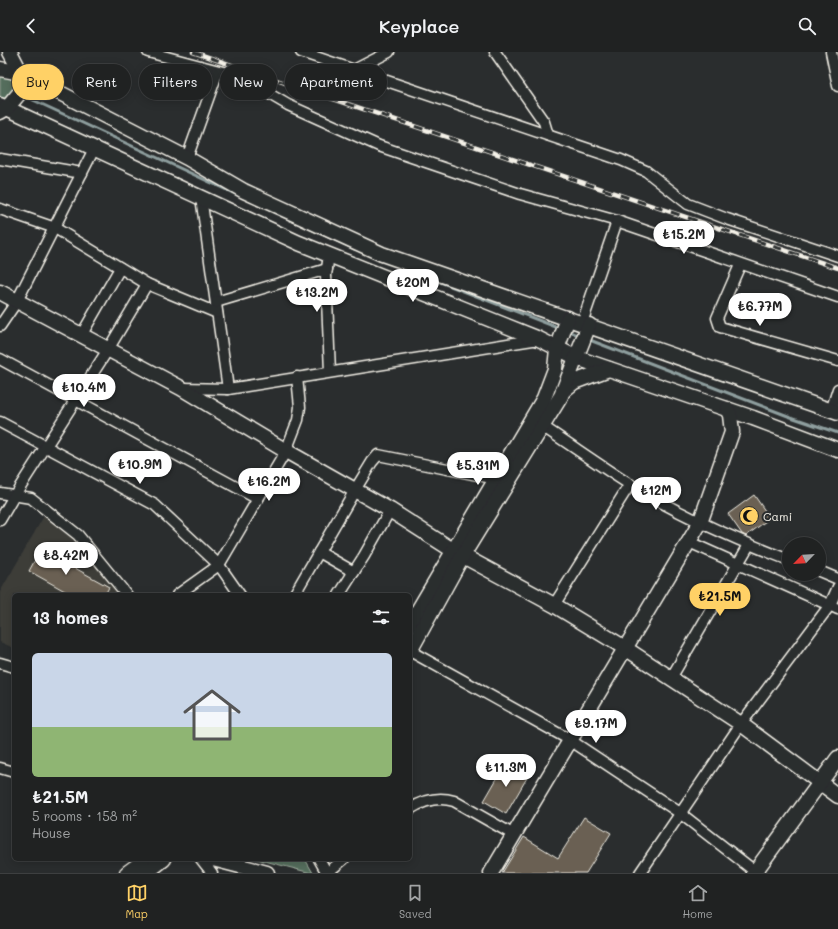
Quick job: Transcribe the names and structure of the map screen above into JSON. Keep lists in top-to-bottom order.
{
  "places": {
    "mosque": ["Cami"]
  },
  "north": "bottom left",
  "page": {
    "header": "Keyplace",
    "chip": [
      "Buy",
      "Rent",
      "Filters",
      "New",
      "Apartment"
    ],
    "price": [
      "₺15.2M",
      "₺20M",
      "₺13.2M",
      "₺6.77M",
      "₺10.4M",
      "₺10.9M",
      "₺5.31M",
      "₺16.2M",
      "₺12M",
      "₺8.42M",
      "₺21.5M",
      "₺9.17M",
      "₺11.3M"
    ],
    "heading": "13 homes",
    "list": [
      {
        "name": "₺21.5M",
        "note": "5 rooms · 158 m² · House"
      }
    ],
    "tabs": ["Map", "Saved", "Home"]
  }
}
